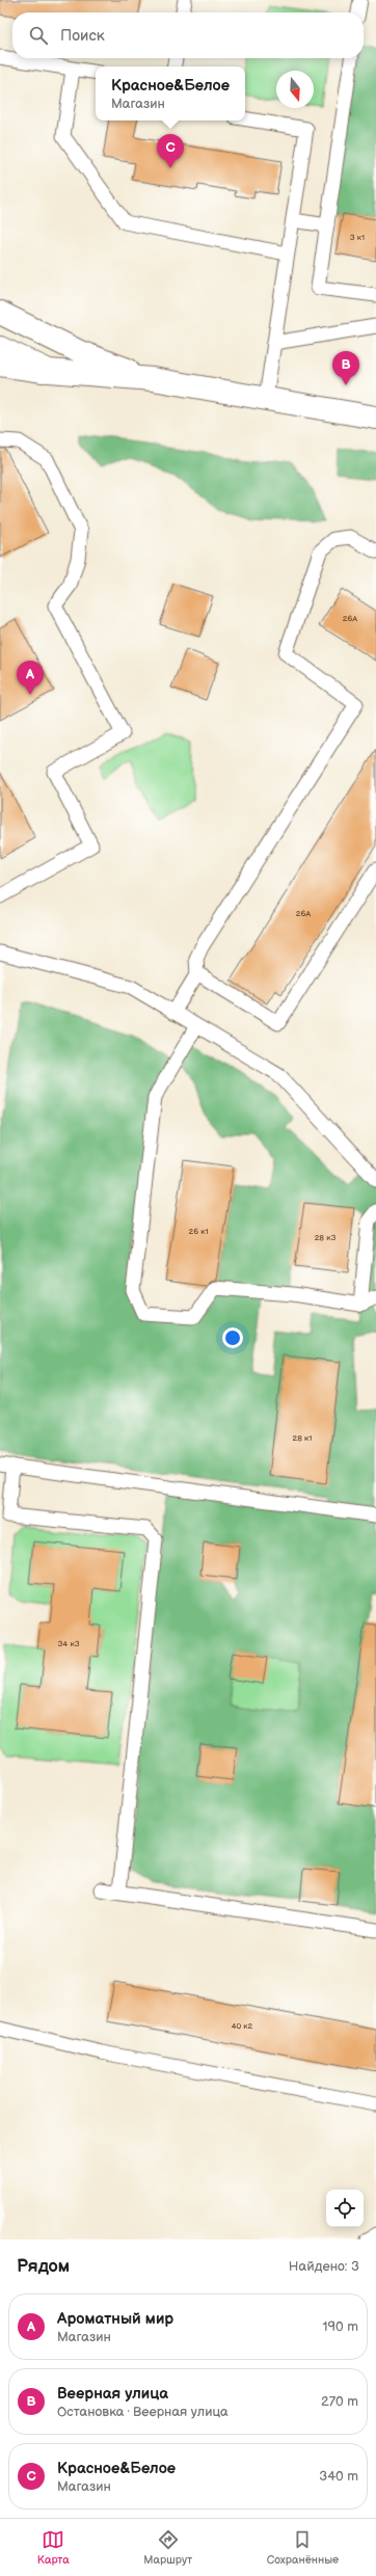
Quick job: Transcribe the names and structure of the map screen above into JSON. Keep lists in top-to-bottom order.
{
  "house_numbers": [
    "3 к1",
    "26А",
    "26А",
    "26 к1",
    "28 к3",
    "28 к1",
    "34 к3",
    "40 к2"
  ],
  "north": "bottom",
  "page": {
    "search": "Поиск",
    "popup": ["Красное&Белое", "Магазин"],
    "pins": ["C", "B", "A"],
    "heading": ["Рядом", "Найдено: 3"],
    "list": [
      {
        "mark": "A",
        "name": "Ароматный мир",
        "note": "Магазин",
        "value": "190 m"
      },
      {
        "mark": "B",
        "name": "Веерная улица",
        "note": "Остановка · Веерная улица",
        "value": "270 m"
      },
      {
        "mark": "C",
        "name": "Красное&Белое",
        "note": "Магазин",
        "value": "340 m"
      }
    ],
    "nav": ["Карта", "Маршрут", "Сохранённые"]
  }
}
